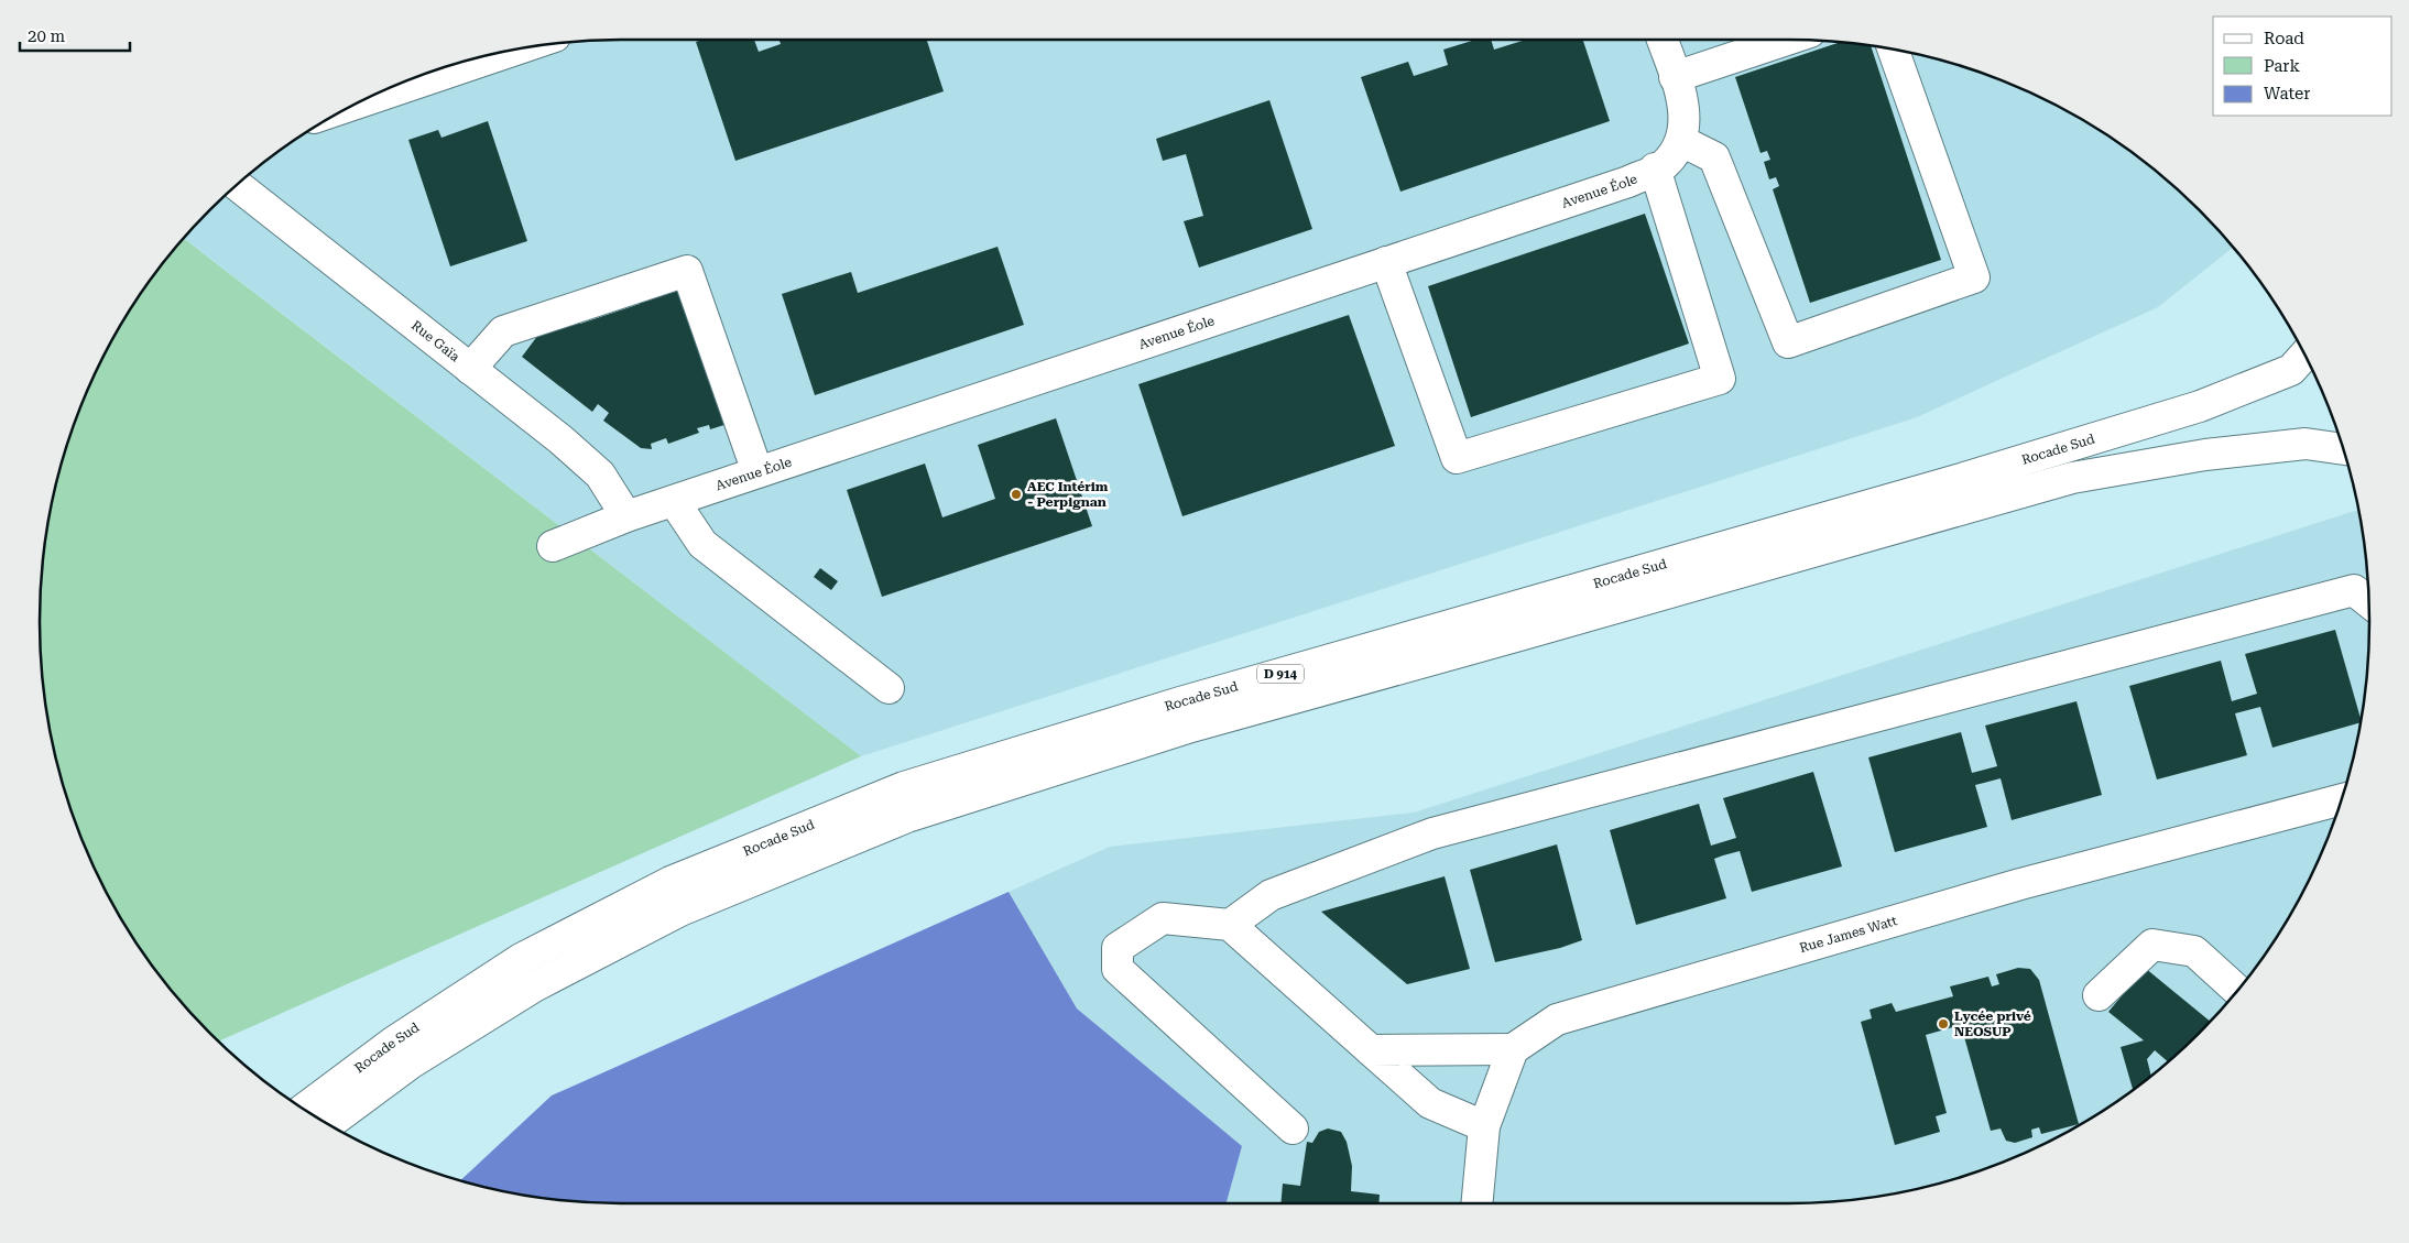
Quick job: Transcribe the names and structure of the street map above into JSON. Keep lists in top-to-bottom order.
{
  "streets": {
    "main road": [
      "Avenue Éole",
      "Rue Gaïa",
      "Rocade Sud",
      "D 914",
      "Rue James Watt"
    ]
  },
  "crossings": [
    ["Avenue Éole", "Rue Gaïa"]
  ],
  "places": ["AEC Intérim - Perpignan", "Lycée privé NEOSUP"],
  "legend": ["Road", "Park", "Water"],
  "scale_bar": "20 m"
}
